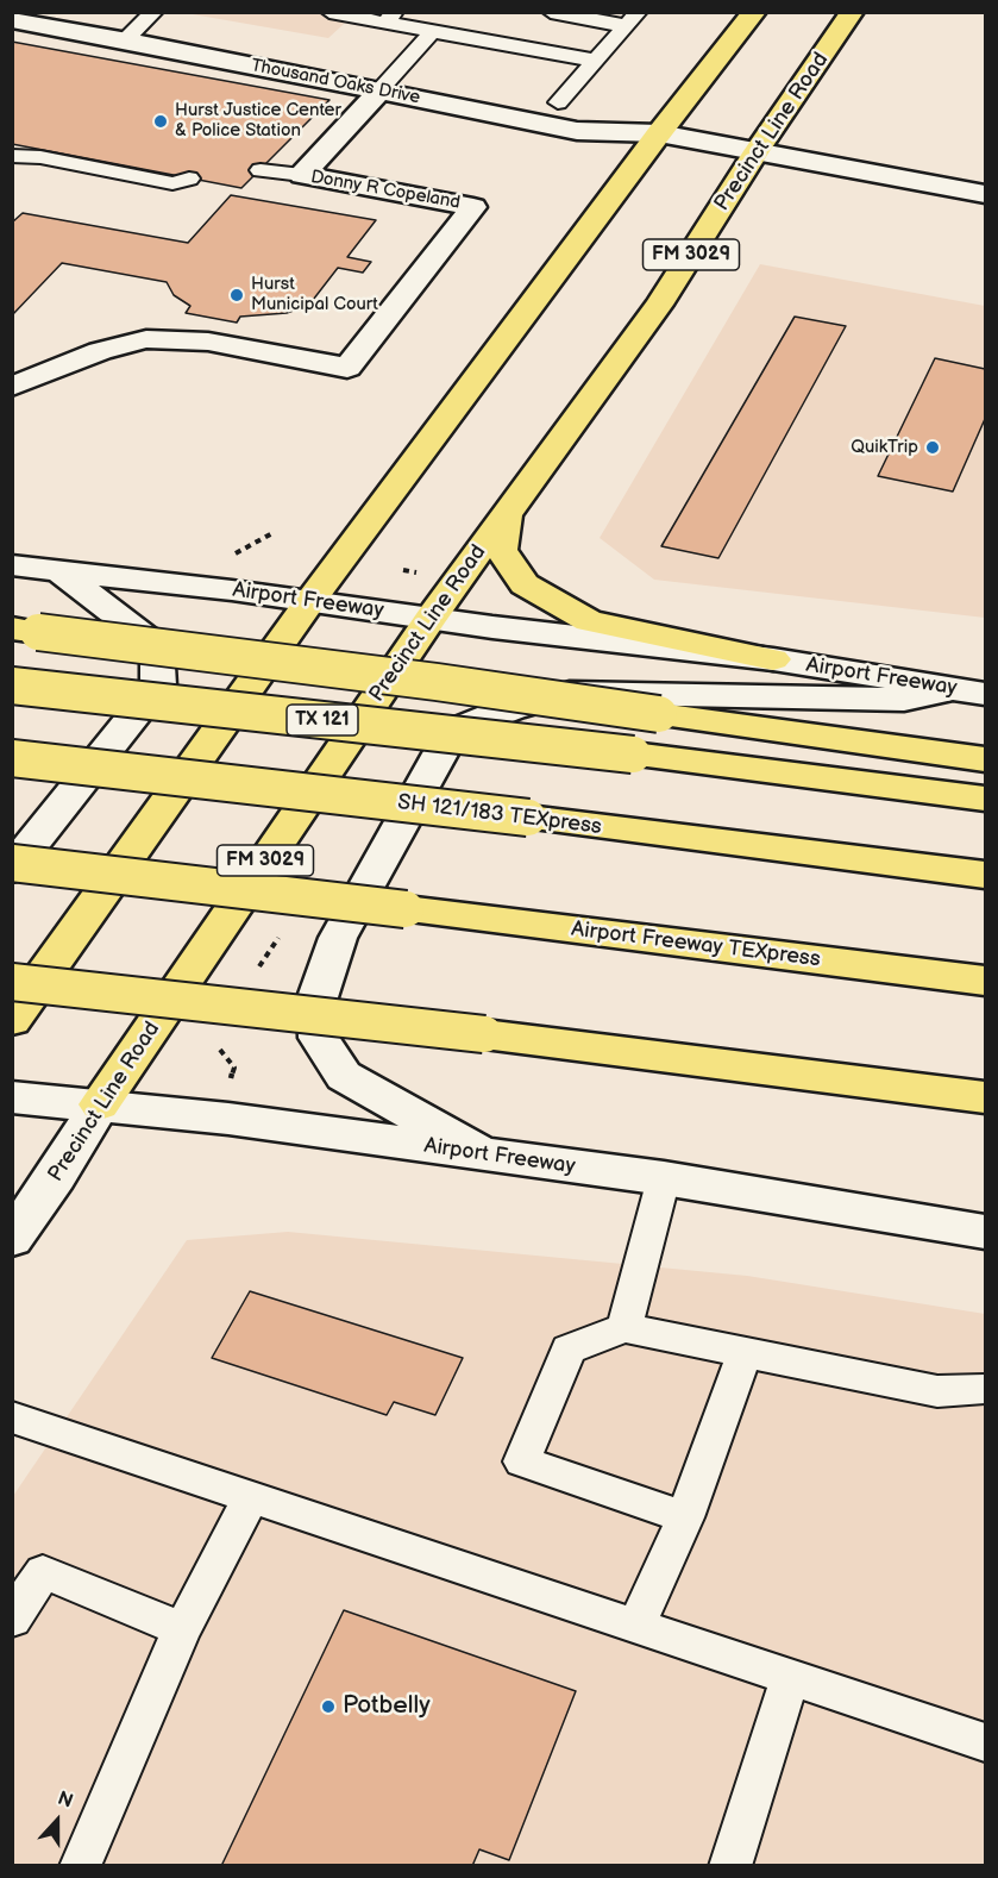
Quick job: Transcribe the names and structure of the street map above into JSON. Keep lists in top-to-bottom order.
{
  "streets": {
    "main road": [
      "Thousand Oaks Drive",
      "Precinct Line Road",
      "Donny R Copeland",
      "FM 3029",
      "Airport Freeway",
      "TX 121",
      "SH 121/183 TEXpress",
      "Airport Freeway TEXpress"
    ]
  },
  "crossings": [
    ["Thousand Oaks Drive", "Precinct Line Road"],
    ["Precinct Line Road", "Airport Freeway"]
  ],
  "places": [
    "Hurst Justice Center & Police Station",
    "Hurst Municipal Court",
    "QuikTrip",
    "Potbelly"
  ],
  "north": "top"
}
